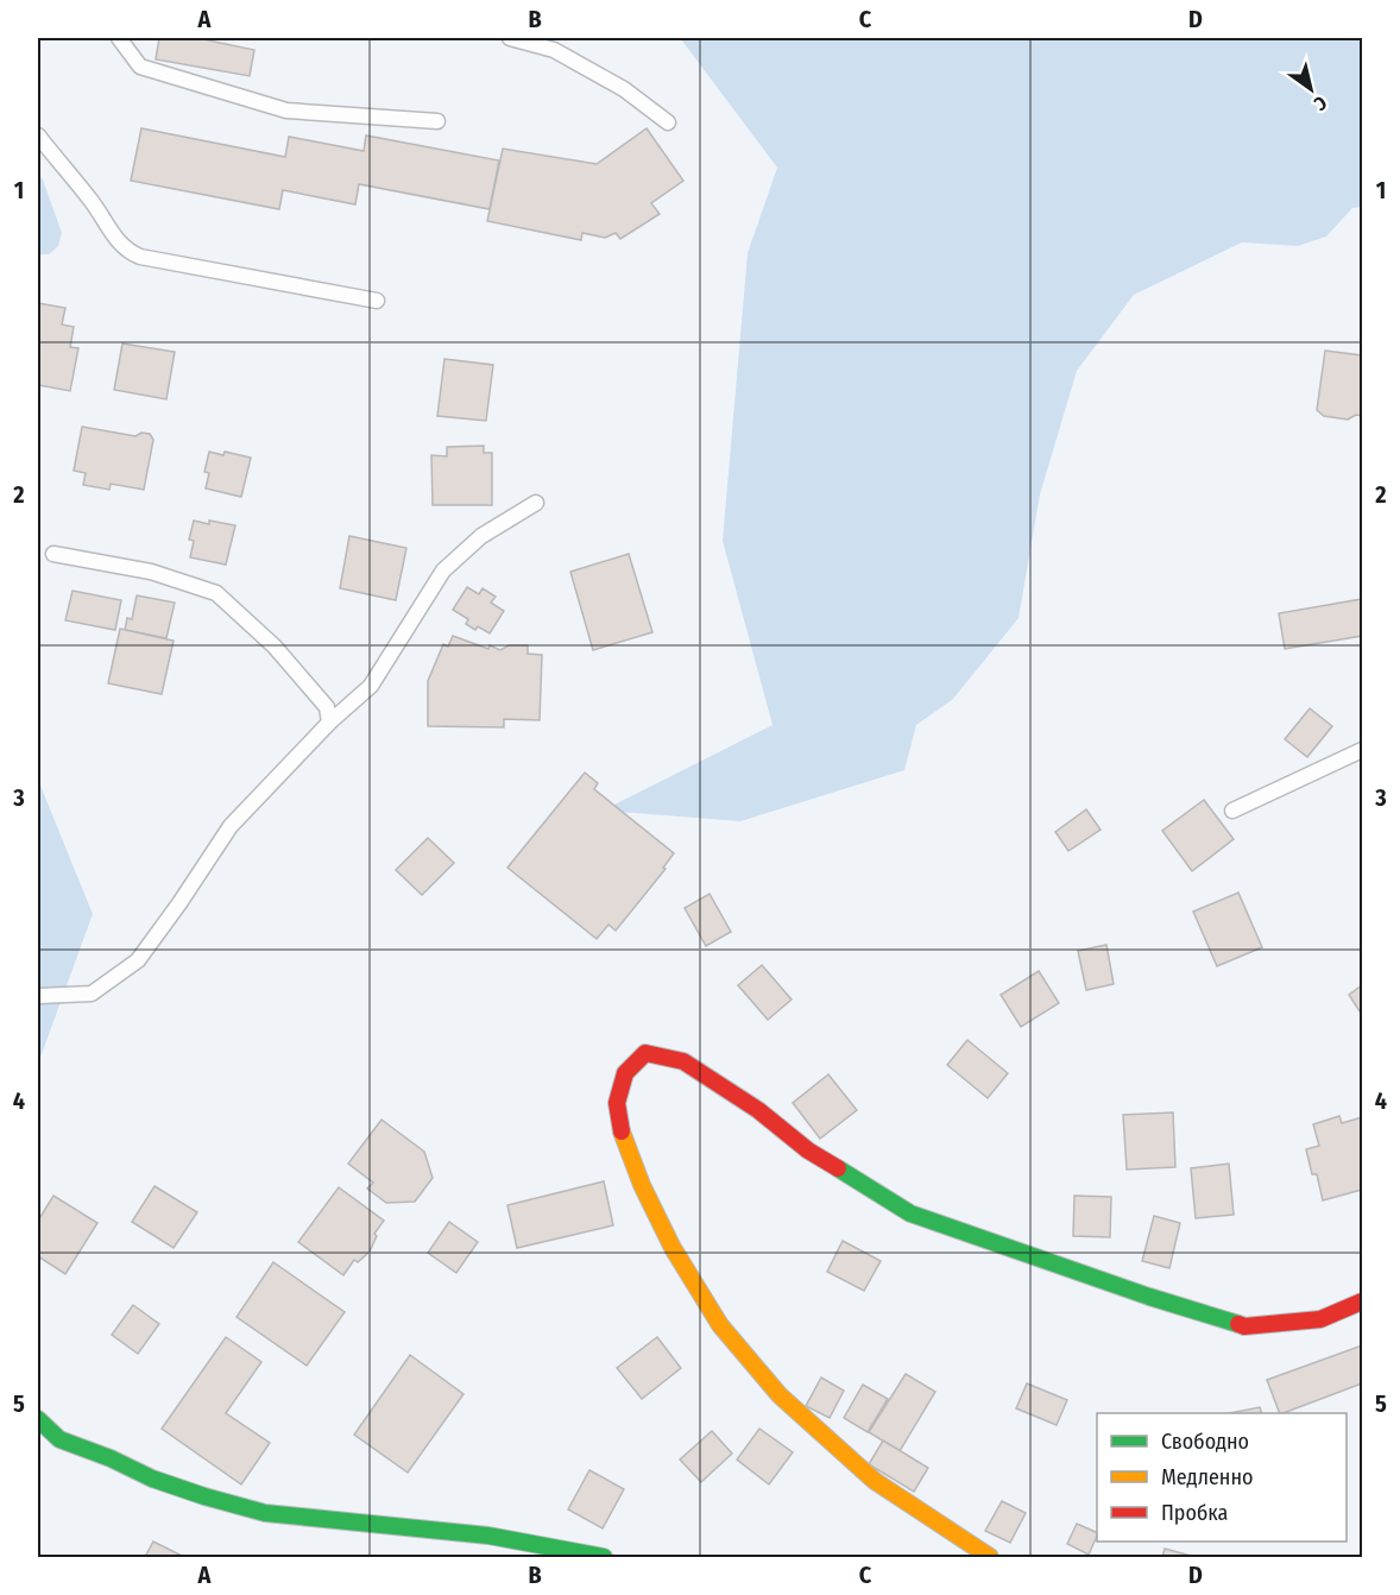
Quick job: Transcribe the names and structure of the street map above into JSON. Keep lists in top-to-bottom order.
{
  "legend": ["Свободно", "Медленно", "Пробка"],
  "north": "bottom right",
  "grid": {
    "columns": [
      "A",
      "B",
      "C",
      "D"
    ],
    "rows": [
      "1",
      "2",
      "3",
      "4",
      "5"
    ]
  }
}
